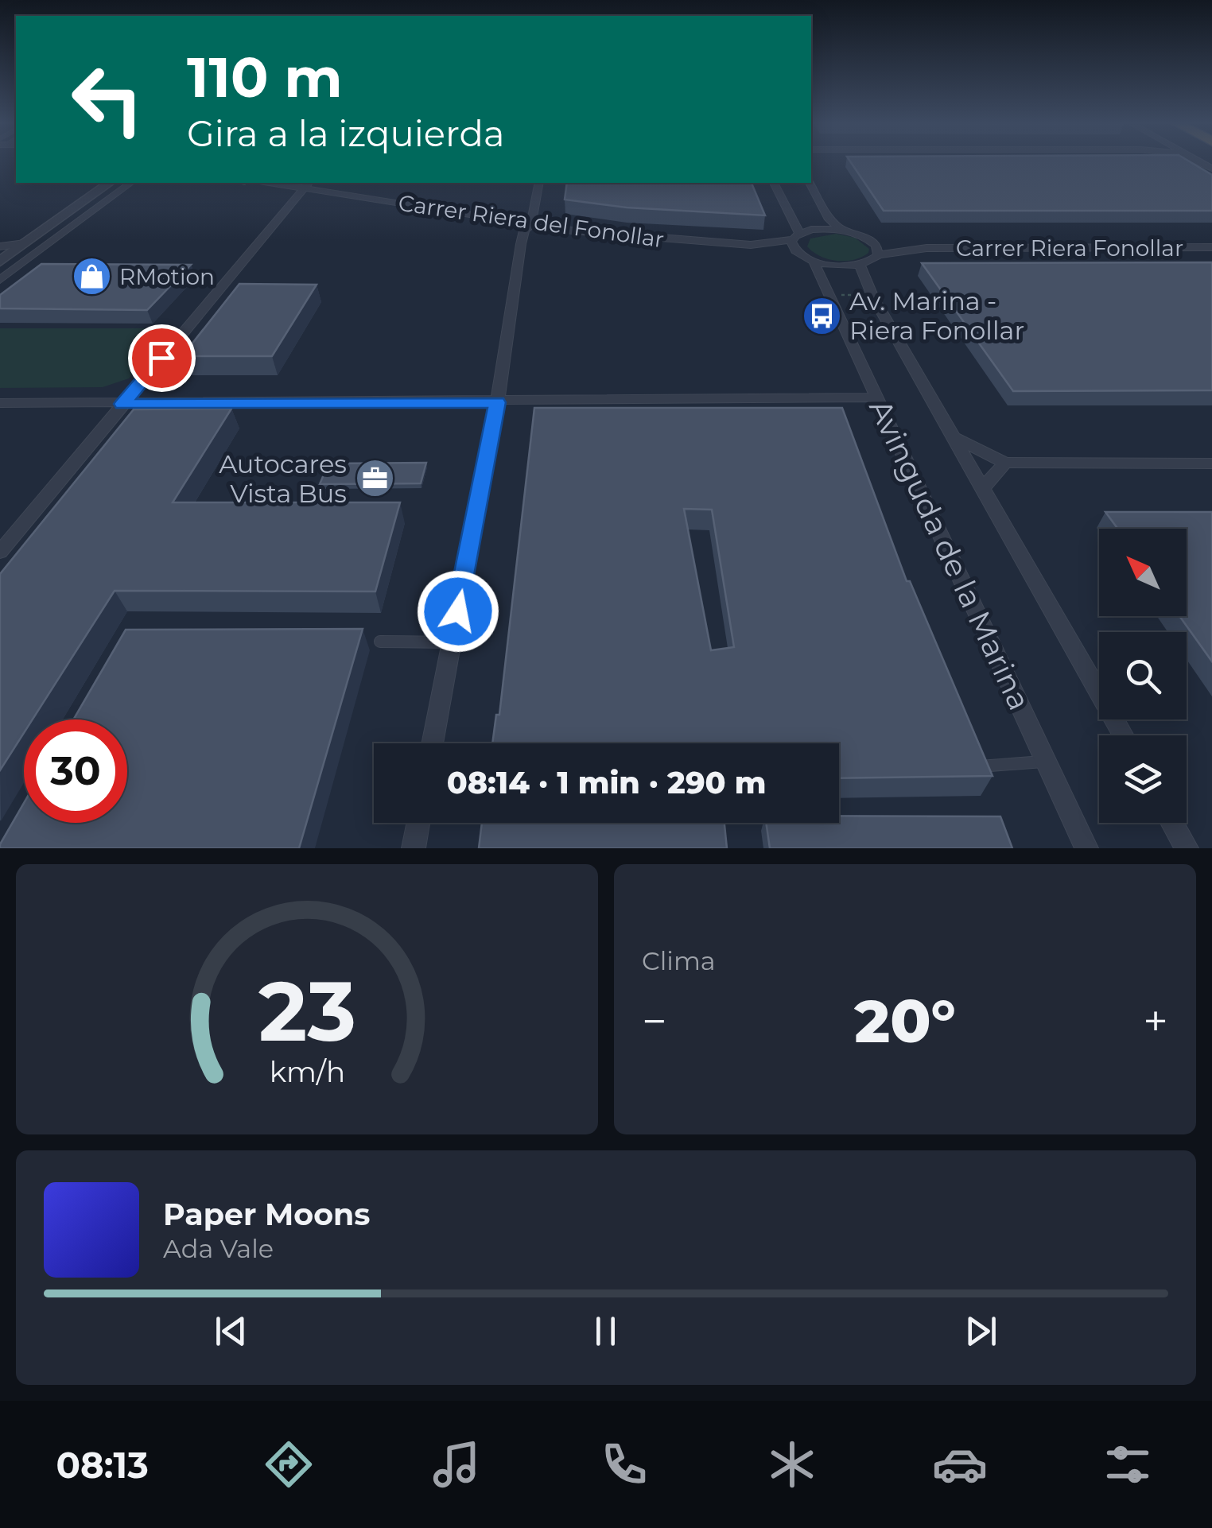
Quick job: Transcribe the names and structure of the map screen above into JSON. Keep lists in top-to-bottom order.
{
  "streets": {
    "street": ["Carrer Riera del Fonollar", "Carrer Riera Fonollar", "Avinguda de la Marina"]
  },
  "crossings": [
    ["Carrer Riera Fonollar", "Avinguda de la Marina"]
  ],
  "places": {
    "shop": ["RMotion"],
    "bus stop": ["Av. Marina - Riera Fonollar"],
    "office": ["Autocares Vista Bus"]
  },
  "north": "top left",
  "page": {
    "turn": ["110 m", "Gira a la izquierda"],
    "limit": "30",
    "trip": "08:14 · 1 min · 290 m",
    "tile": "Clima",
    "heat": ["−", "20°", "+"],
    "song": ["Paper Moons", "Ada Vale"],
    "tabs": "08:13",
    "gauge": ["23", "km/h"]
  }
}
